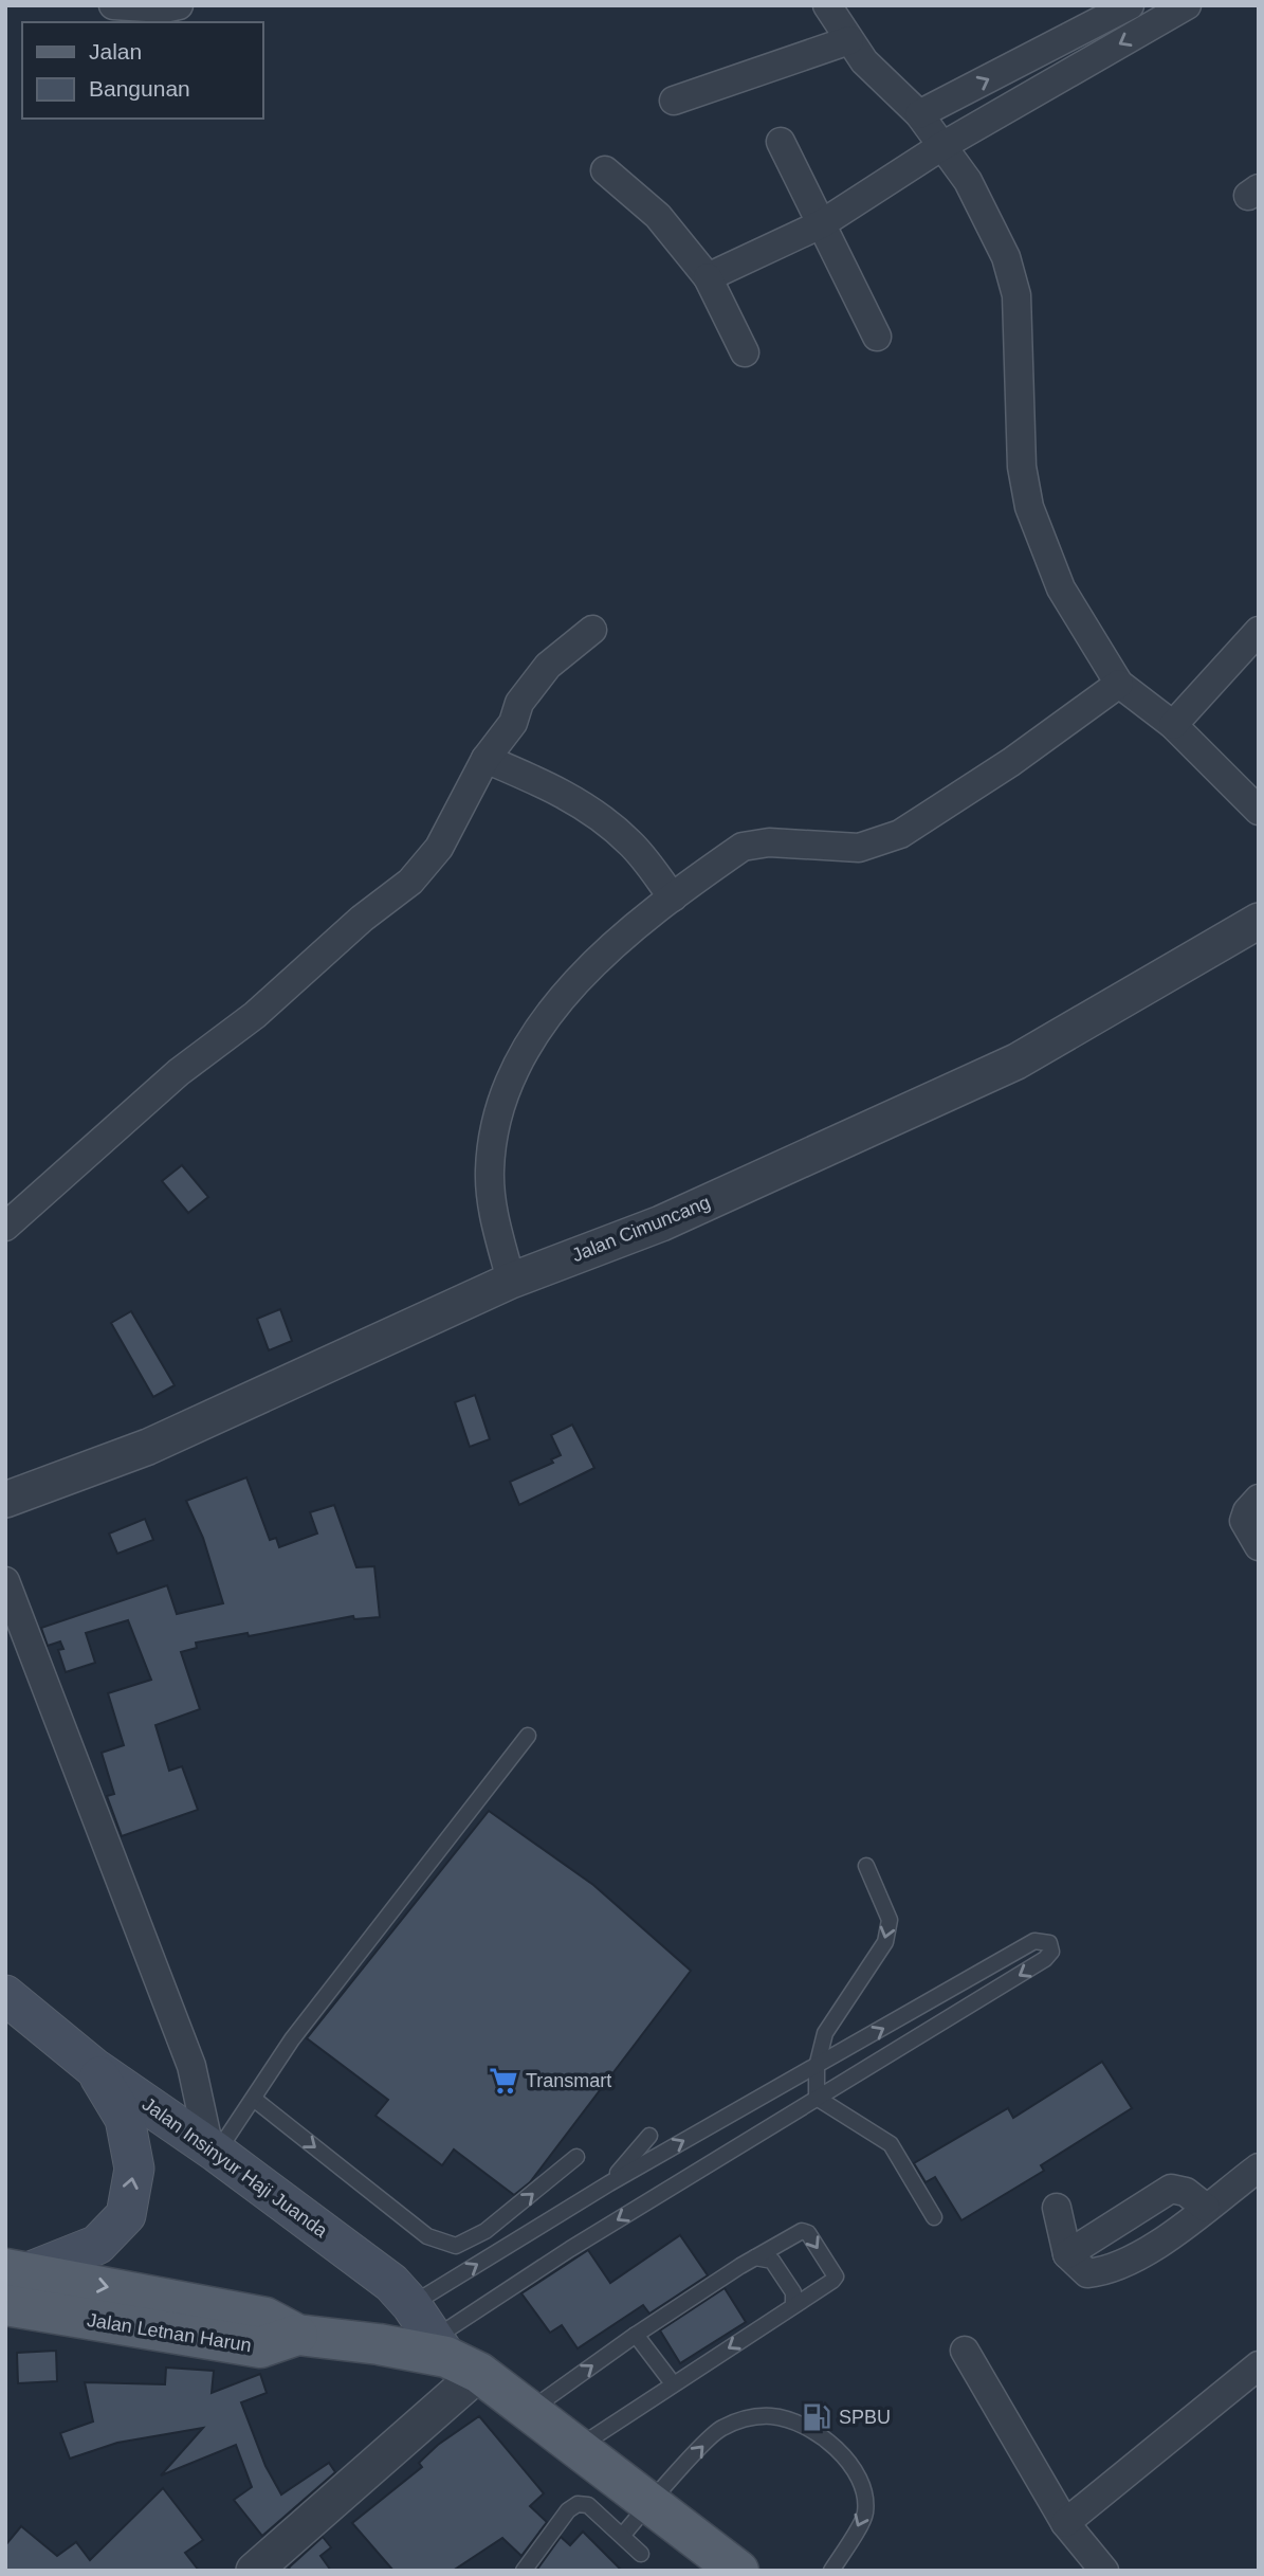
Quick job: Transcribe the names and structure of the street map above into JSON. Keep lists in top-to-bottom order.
{
  "streets": {
    "main road": ["Jalan Insinyur Haji Juanda", "Jalan Letnan Harun"],
    "street": ["Jalan Cimuncang"]
  },
  "crossings": [
    ["Jalan Insinyur Haji Juanda", "Jalan Letnan Harun"]
  ],
  "places": {
    "supermarket": ["Transmart"],
    "fuel station": ["SPBU"]
  },
  "legend": ["Jalan", "Bangunan"]
}
